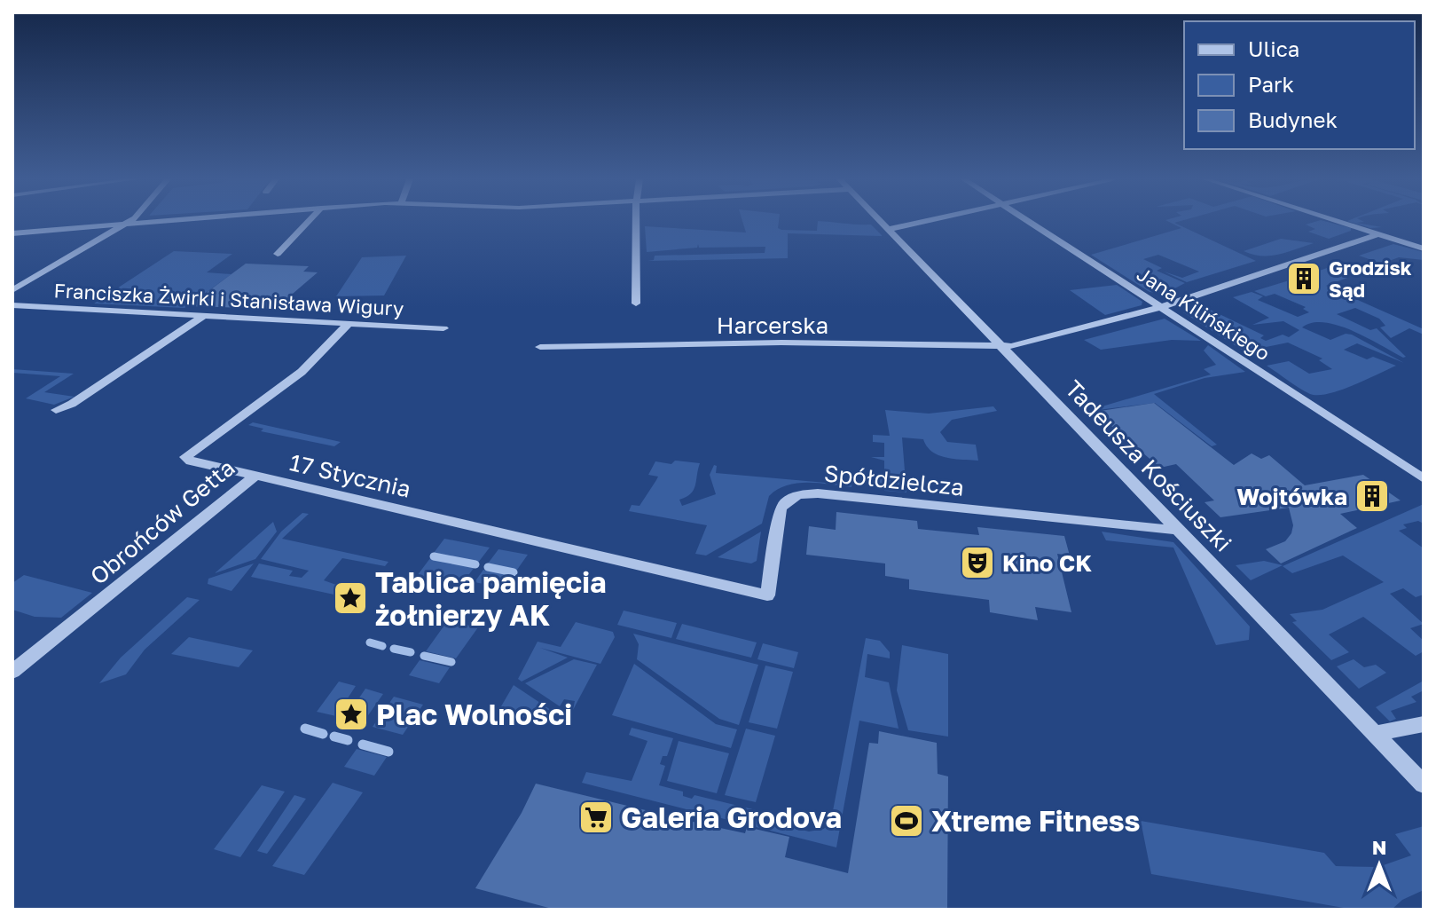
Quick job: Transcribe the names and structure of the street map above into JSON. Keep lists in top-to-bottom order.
{
  "streets": {
    "street": [
      "Franciszka Żwirki i Stanisława Wigury",
      "Jana Kilińskiego",
      "Harcerska",
      "Tadeusza Kościuszki",
      "17 Stycznia",
      "Spółdzielcza",
      "Obrońców Getta"
    ]
  },
  "crossings": [
    ["Franciszka Żwirki i Stanisława Wigury", "Obrońców Getta"],
    ["Jana Kilińskiego", "Harcerska"],
    ["Harcerska", "Tadeusza Kościuszki"],
    ["Tadeusza Kościuszki", "Spółdzielcza"],
    ["17 Stycznia", "Spółdzielcza"],
    ["17 Stycznia", "Obrońców Getta"]
  ],
  "places": {
    "building": ["Grodzisk Sąd", "Wojtówka"],
    "theatre": ["Kino CK"],
    "place": ["Tablica pamięcia żołnierzy AK", "Plac Wolności"],
    "supermarket": ["Galeria Grodova"],
    "sports": ["Xtreme Fitness"]
  },
  "legend": ["Ulica", "Park", "Budynek"],
  "north": "top"
}
